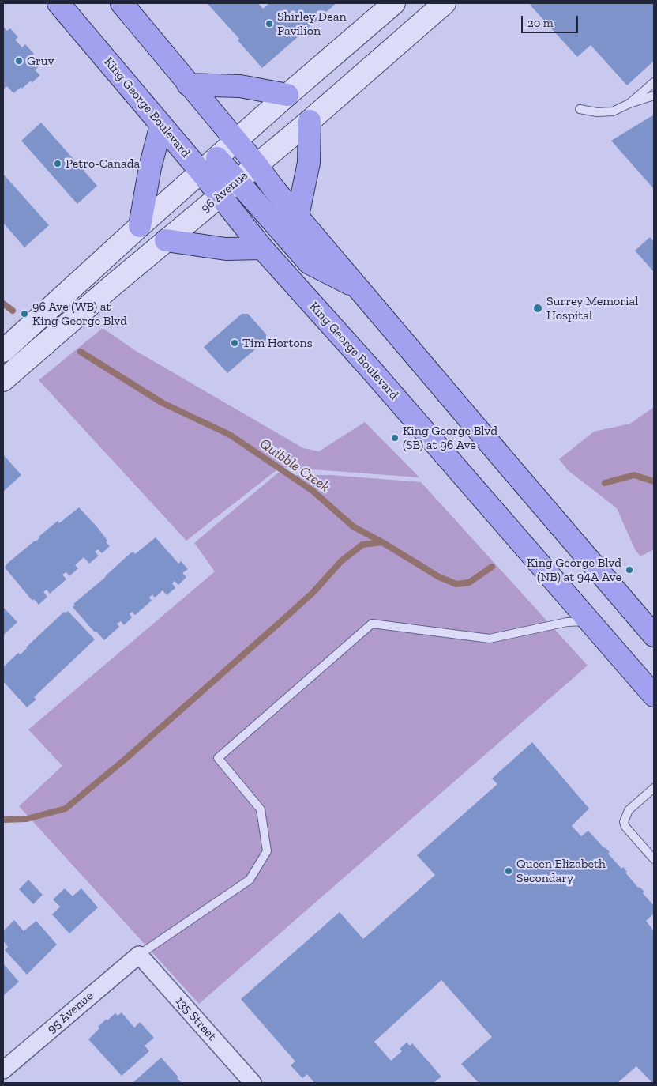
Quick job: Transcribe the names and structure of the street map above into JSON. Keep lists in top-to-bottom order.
{
  "streets": {
    "main road": ["King George Boulevard", "96 Avenue"],
    "street": ["95 Avenue", "135 Street"]
  },
  "crossings": [
    ["King George Boulevard", "96 Avenue"],
    ["95 Avenue", "135 Street"]
  ],
  "water": ["Quibble Creek"],
  "places": [
    "Shirley Dean Pavilion",
    "Gruv",
    "Petro-Canada",
    "Surrey Memorial Hospital",
    "96 Ave (WB) at King George Blvd",
    "Tim Hortons",
    "King George Blvd (SB) at 96 Ave",
    "King George Blvd (NB) at 94A Ave",
    "Queen Elizabeth Secondary"
  ],
  "scale_bar": "20 m"
}
